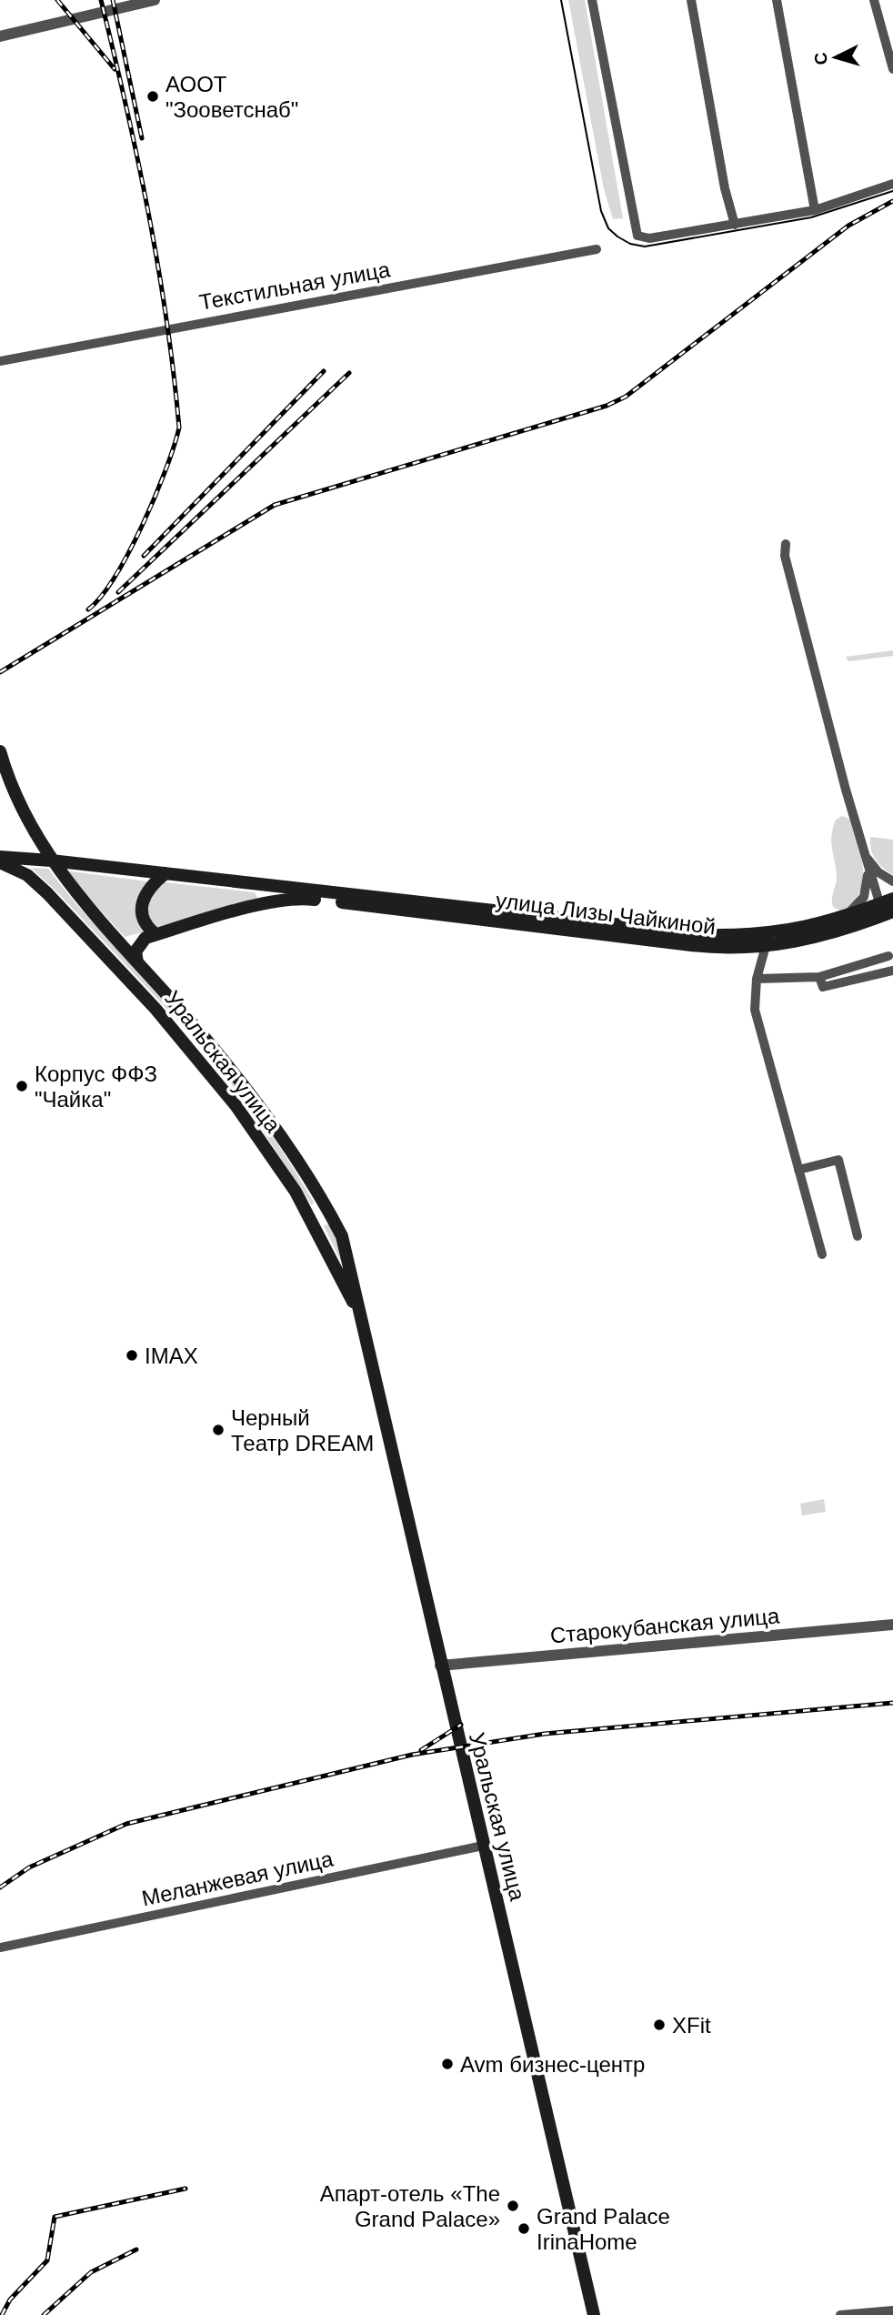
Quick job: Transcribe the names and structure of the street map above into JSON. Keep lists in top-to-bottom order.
{
  "streets": {
    "main road": ["улица Лизы Чайкиной", "Уральская улица"],
    "street": ["Текстильная улица", "Старокубанская улица", "Меланжевая улица"]
  },
  "crossings": [
    ["Уральская улица", "Старокубанская улица"],
    ["Уральская улица", "Меланжевая улица"]
  ],
  "places": [
    "АООТ \"Зооветснаб\"",
    "Корпус ФФЗ \"Чайка\"",
    "IMAX",
    "Черный Театр DREAM",
    "XFit",
    "Avm бизнес-центр",
    "Апарт-отель «The Grand Palace»",
    "Grand Palace IrinaHome"
  ],
  "north": "left"
}
